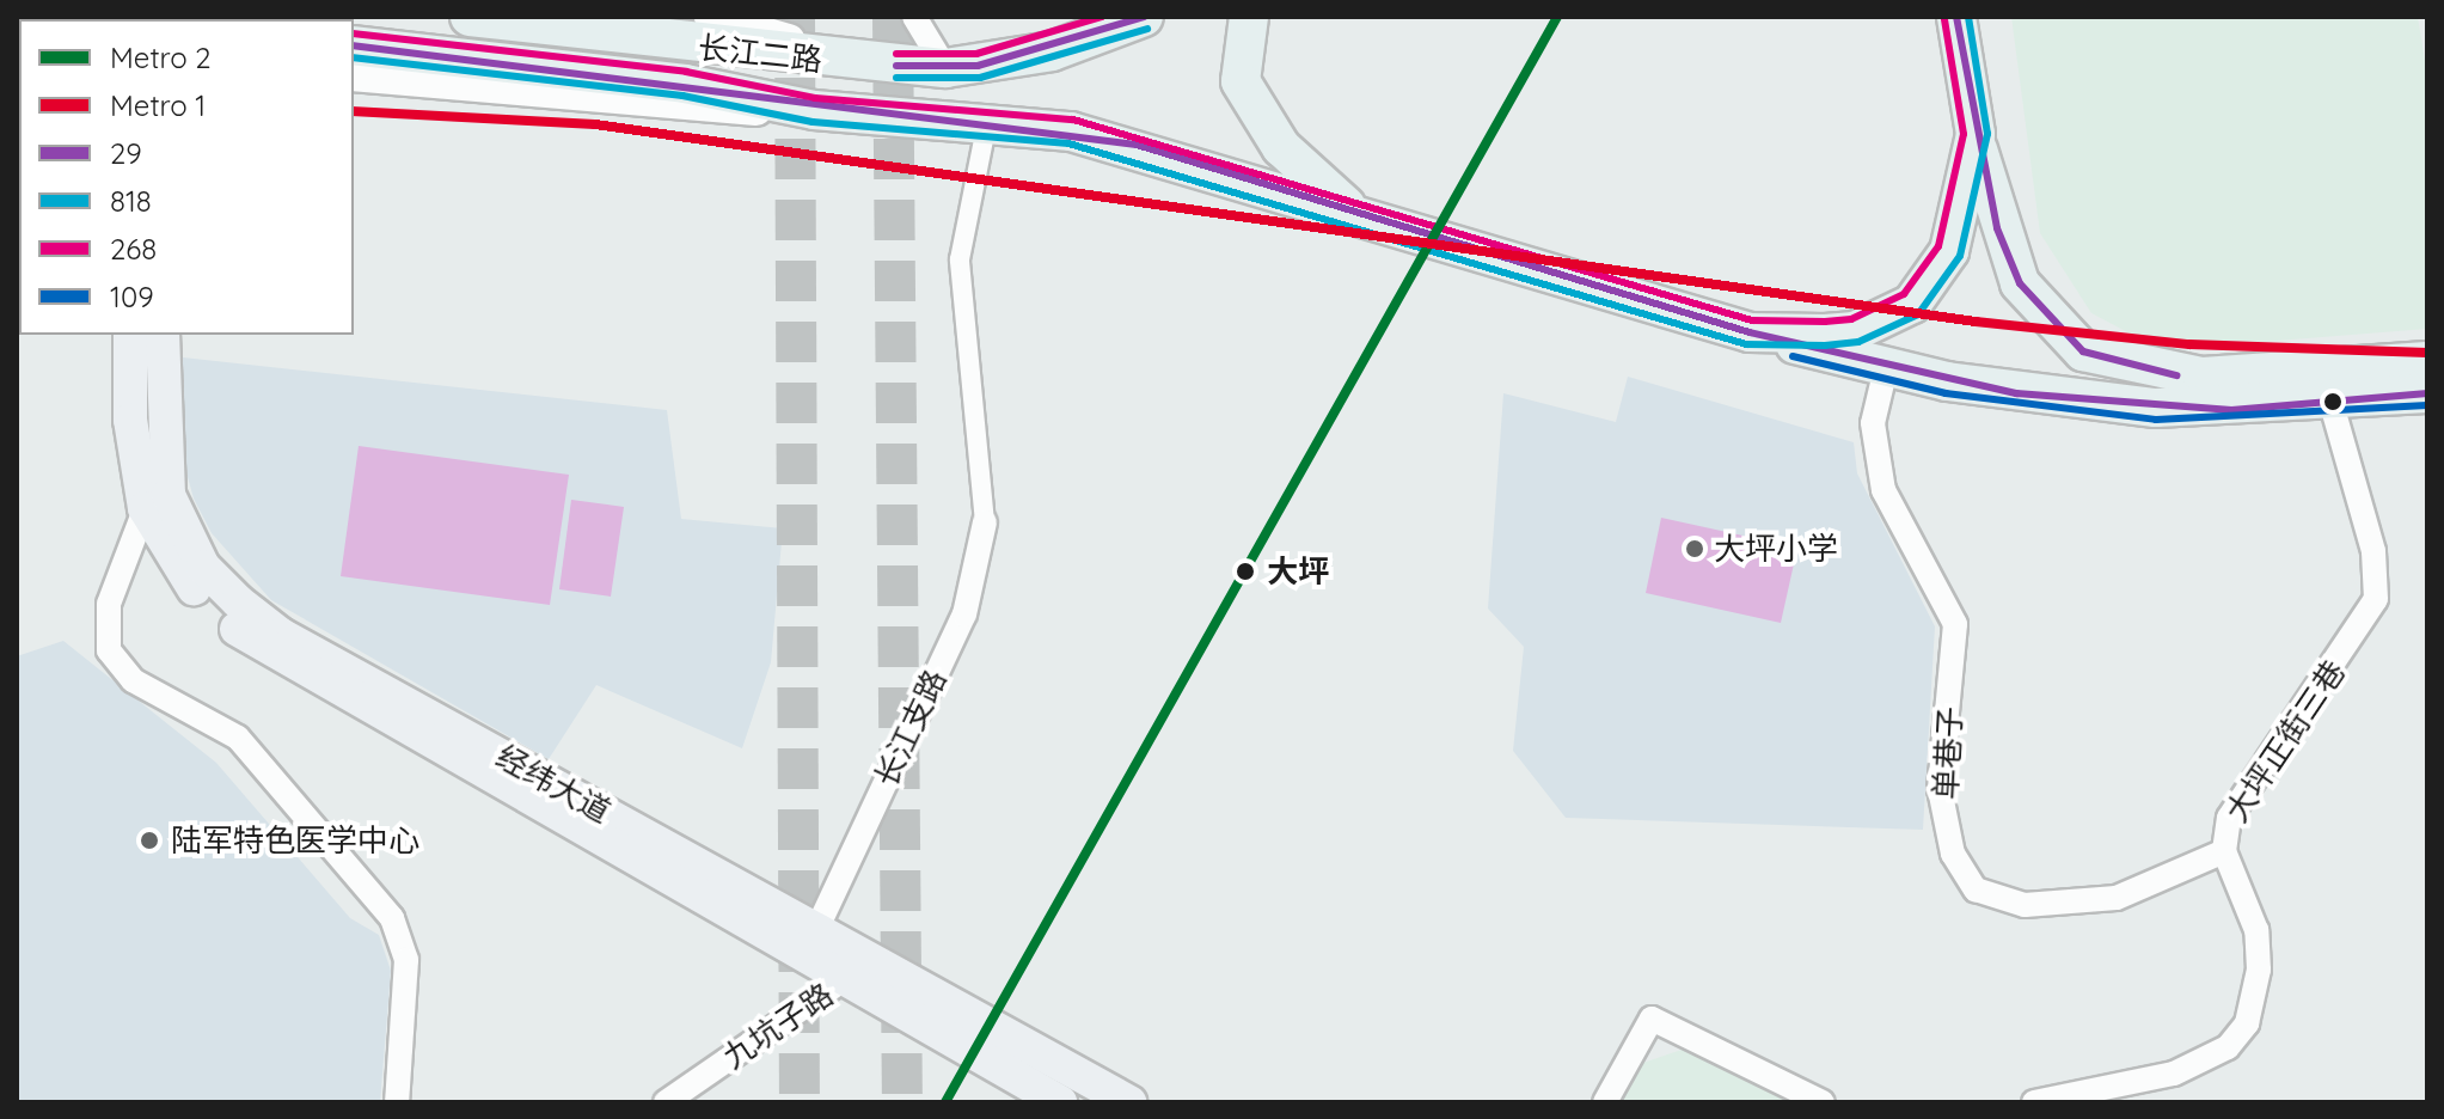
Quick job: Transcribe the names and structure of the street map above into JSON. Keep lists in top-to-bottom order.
{
  "streets": {
    "main road": ["长江二路", "经纬大道"],
    "street": [
      "长江支路",
      "大坪正街三巷",
      "单巷子",
      "九坑子路"
    ]
  },
  "crossings": [
    ["长江支路", "经纬大道"],
    ["大坪正街三巷", "单巷子"],
    ["经纬大道", "九坑子路"]
  ],
  "places": ["大坪小学", "大坪", "陆军特色医学中心"],
  "lines": [
    "metro line 2",
    "transit line 29",
    "transit line 818",
    "transit line 268",
    "metro line 1",
    "transit line 109"
  ],
  "legend": [
    "Metro 2",
    "Metro 1",
    "29",
    "818",
    "268",
    "109"
  ]
}
